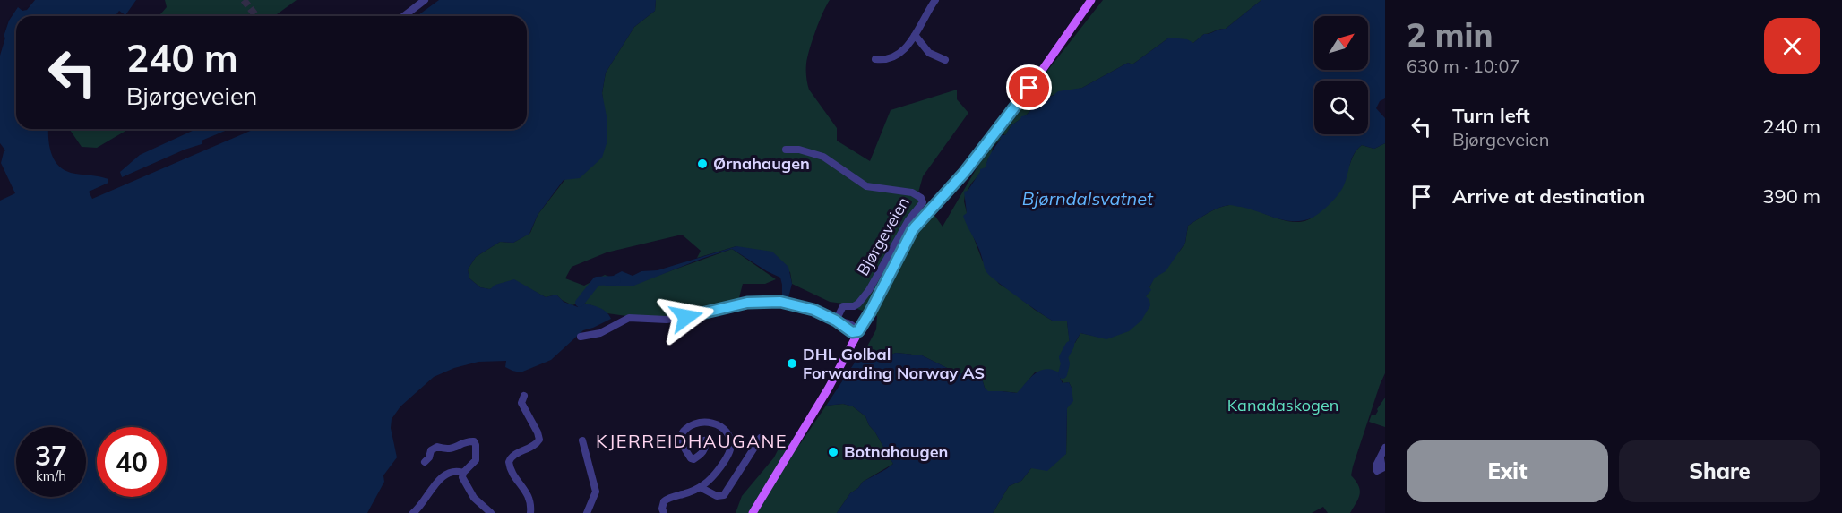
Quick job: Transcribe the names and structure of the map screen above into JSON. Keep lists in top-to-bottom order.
{
  "streets": {
    "main road": ["Bjørgeveien"]
  },
  "districts": ["KJERREIDHAUGANE"],
  "water": ["Bjørndalsvatnet"],
  "parks": ["Kanadaskogen"],
  "places": ["Ørnahaugen", "DHL Golbal Forwarding Norway AS", "Botnahaugen"],
  "north": "top right",
  "page": {
    "heading": ["2 min", "630 m · 10:07"],
    "turn": ["240 m", "Bjørgeveien"],
    "list": [
      {
        "name": "Turn left",
        "note": "Bjørgeveien",
        "value": "240 m"
      },
      {
        "name": "Arrive at destination",
        "value": "390 m"
      }
    ],
    "speed": "37 km/h",
    "limit": "40",
    "buttons": ["Exit", "Share"]
  }
}
